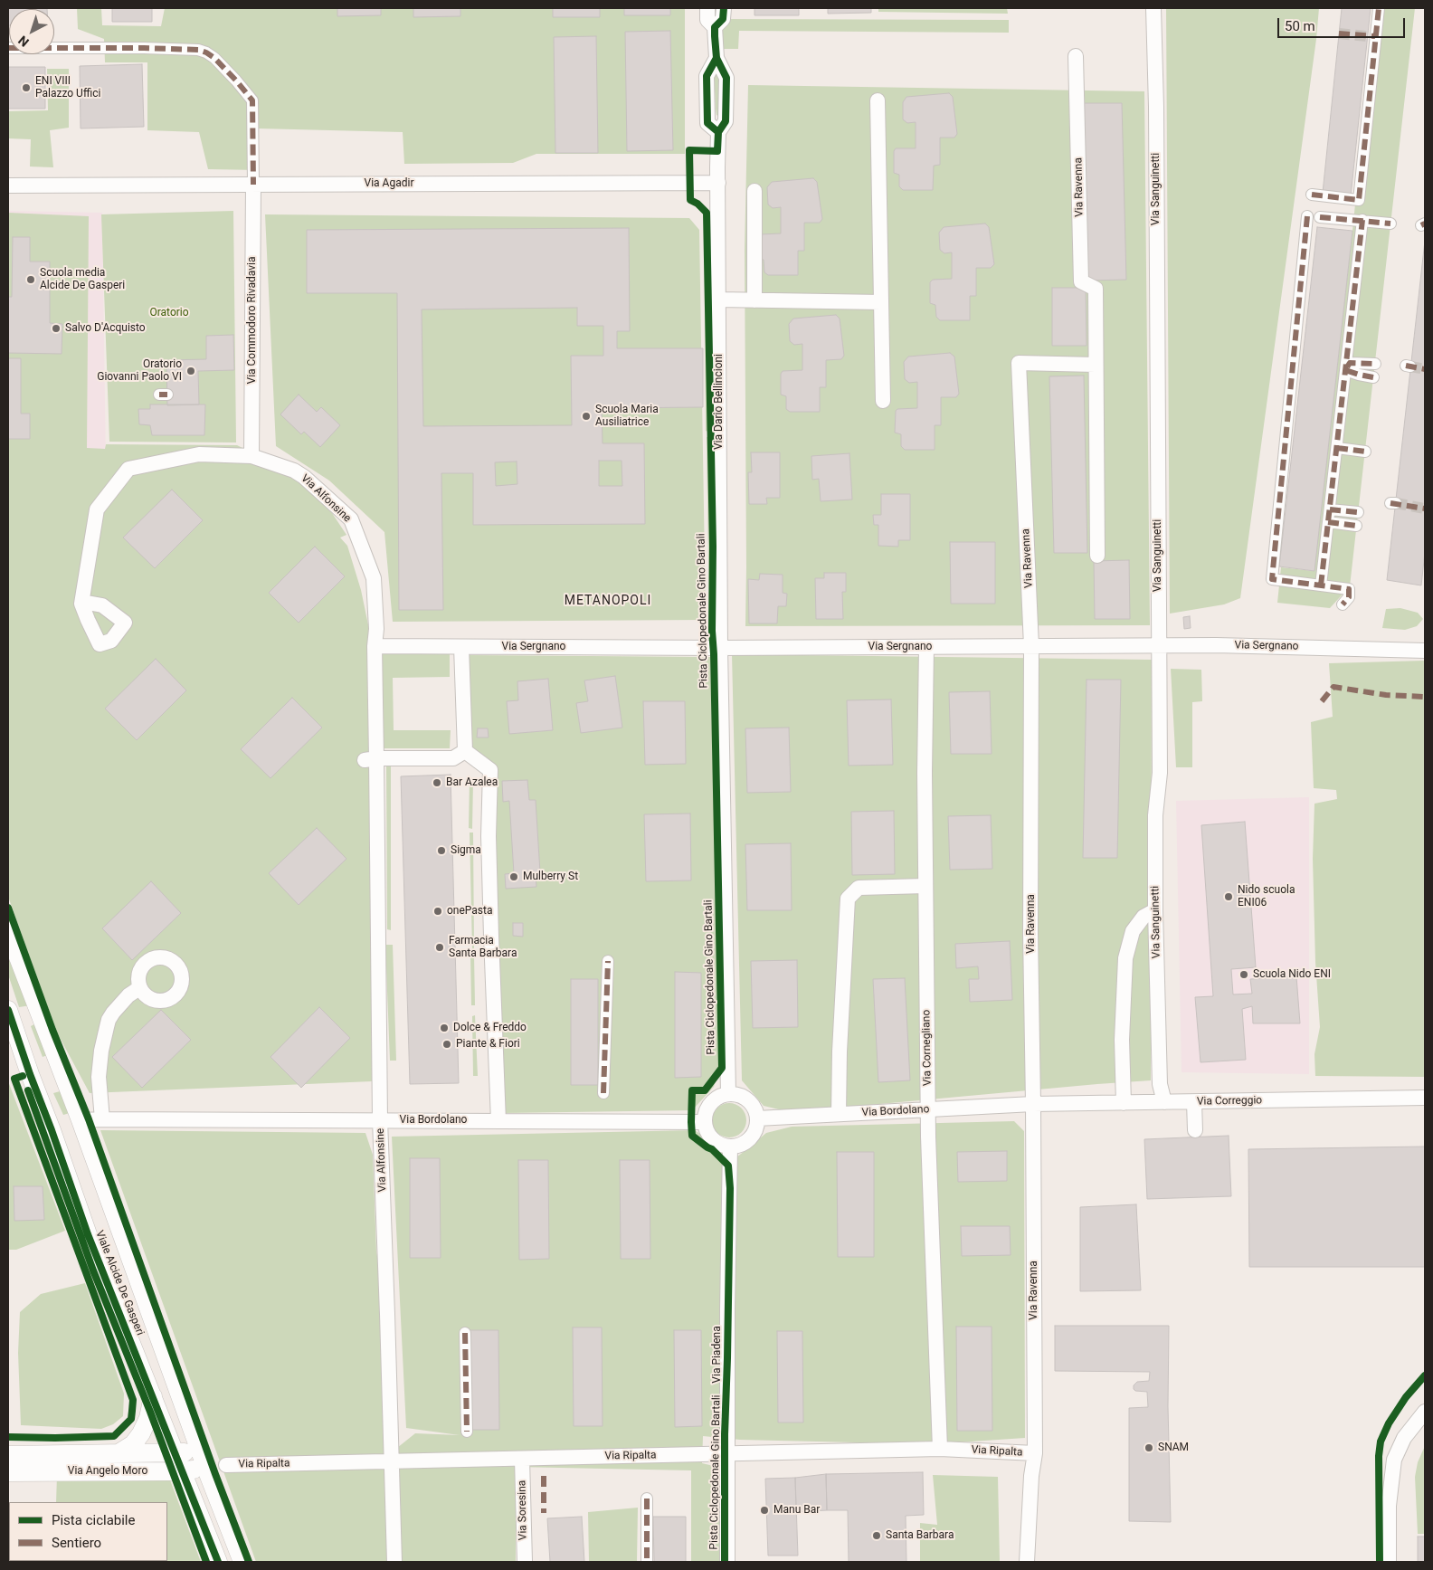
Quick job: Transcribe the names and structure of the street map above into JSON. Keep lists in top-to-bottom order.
{
  "streets": {
    "street": [
      "Via Agadir",
      "Via Ravenna",
      "Via Sanguinetti",
      "Via Commodoro Rivadavia",
      "Via Dario Bellincioni",
      "Via Alfonsine",
      "Via Sergnano",
      "Via Cornegliano",
      "Via Correggio",
      "Via Bordolano",
      "Viale Alcide De Gasperi",
      "Via Piadena",
      "Via Ripalta",
      "Via Angelo Moro",
      "Via Soresina"
    ],
    "cycle path": ["Pista Ciclopedonale Gino Bartali"]
  },
  "crossings": [
    ["Via Agadir", "Via Commodoro Rivadavia"],
    ["Via Agadir", "Via Dario Bellincioni"],
    ["Via Ravenna", "Via Sergnano"],
    ["Via Ravenna", "Via Correggio"],
    ["Via Ravenna", "Via Bordolano"],
    ["Via Ravenna", "Via Ripalta"],
    ["Via Sanguinetti", "Via Sergnano"],
    ["Via Sanguinetti", "Via Correggio"],
    ["Via Commodoro Rivadavia", "Via Alfonsine"],
    ["Via Dario Bellincioni", "Via Sergnano"],
    ["Via Alfonsine", "Via Sergnano"],
    ["Via Alfonsine", "Via Bordolano"],
    ["Via Alfonsine", "Via Ripalta"],
    ["Via Sergnano", "Via Cornegliano"],
    ["Via Cornegliano", "Via Bordolano"],
    ["Via Cornegliano", "Via Ripalta"],
    ["Via Correggio", "Via Bordolano"],
    ["Via Bordolano", "Viale Alcide De Gasperi"],
    ["Via Bordolano", "Via Piadena"],
    ["Viale Alcide De Gasperi", "Via Angelo Moro"],
    ["Via Piadena", "Via Ripalta"],
    ["Via Ripalta", "Via Soresina"]
  ],
  "districts": ["METANOPOLI"],
  "parks": ["Oratorio"],
  "places": [
    "ENI VIII Palazzo Uffici",
    "Scuola media Alcide De Gasperi",
    "Salvo D'Acquisto",
    "Oratorio Giovanni Paolo VI",
    "Scuola Maria Ausiliatrice",
    "Bar Azalea",
    "Sigma",
    "Mulberry St",
    "Nido scuola ENI06",
    "onePasta",
    "Farmacia Santa Barbara",
    "Scuola Nido ENI",
    "Dolce & Freddo",
    "Piante & Fiori",
    "SNAM",
    "Manu Bar",
    "Santa Barbara"
  ],
  "legend": ["Pista ciclabile", "Sentiero"],
  "scale_bar": "50 m",
  "north": "bottom left"
}
